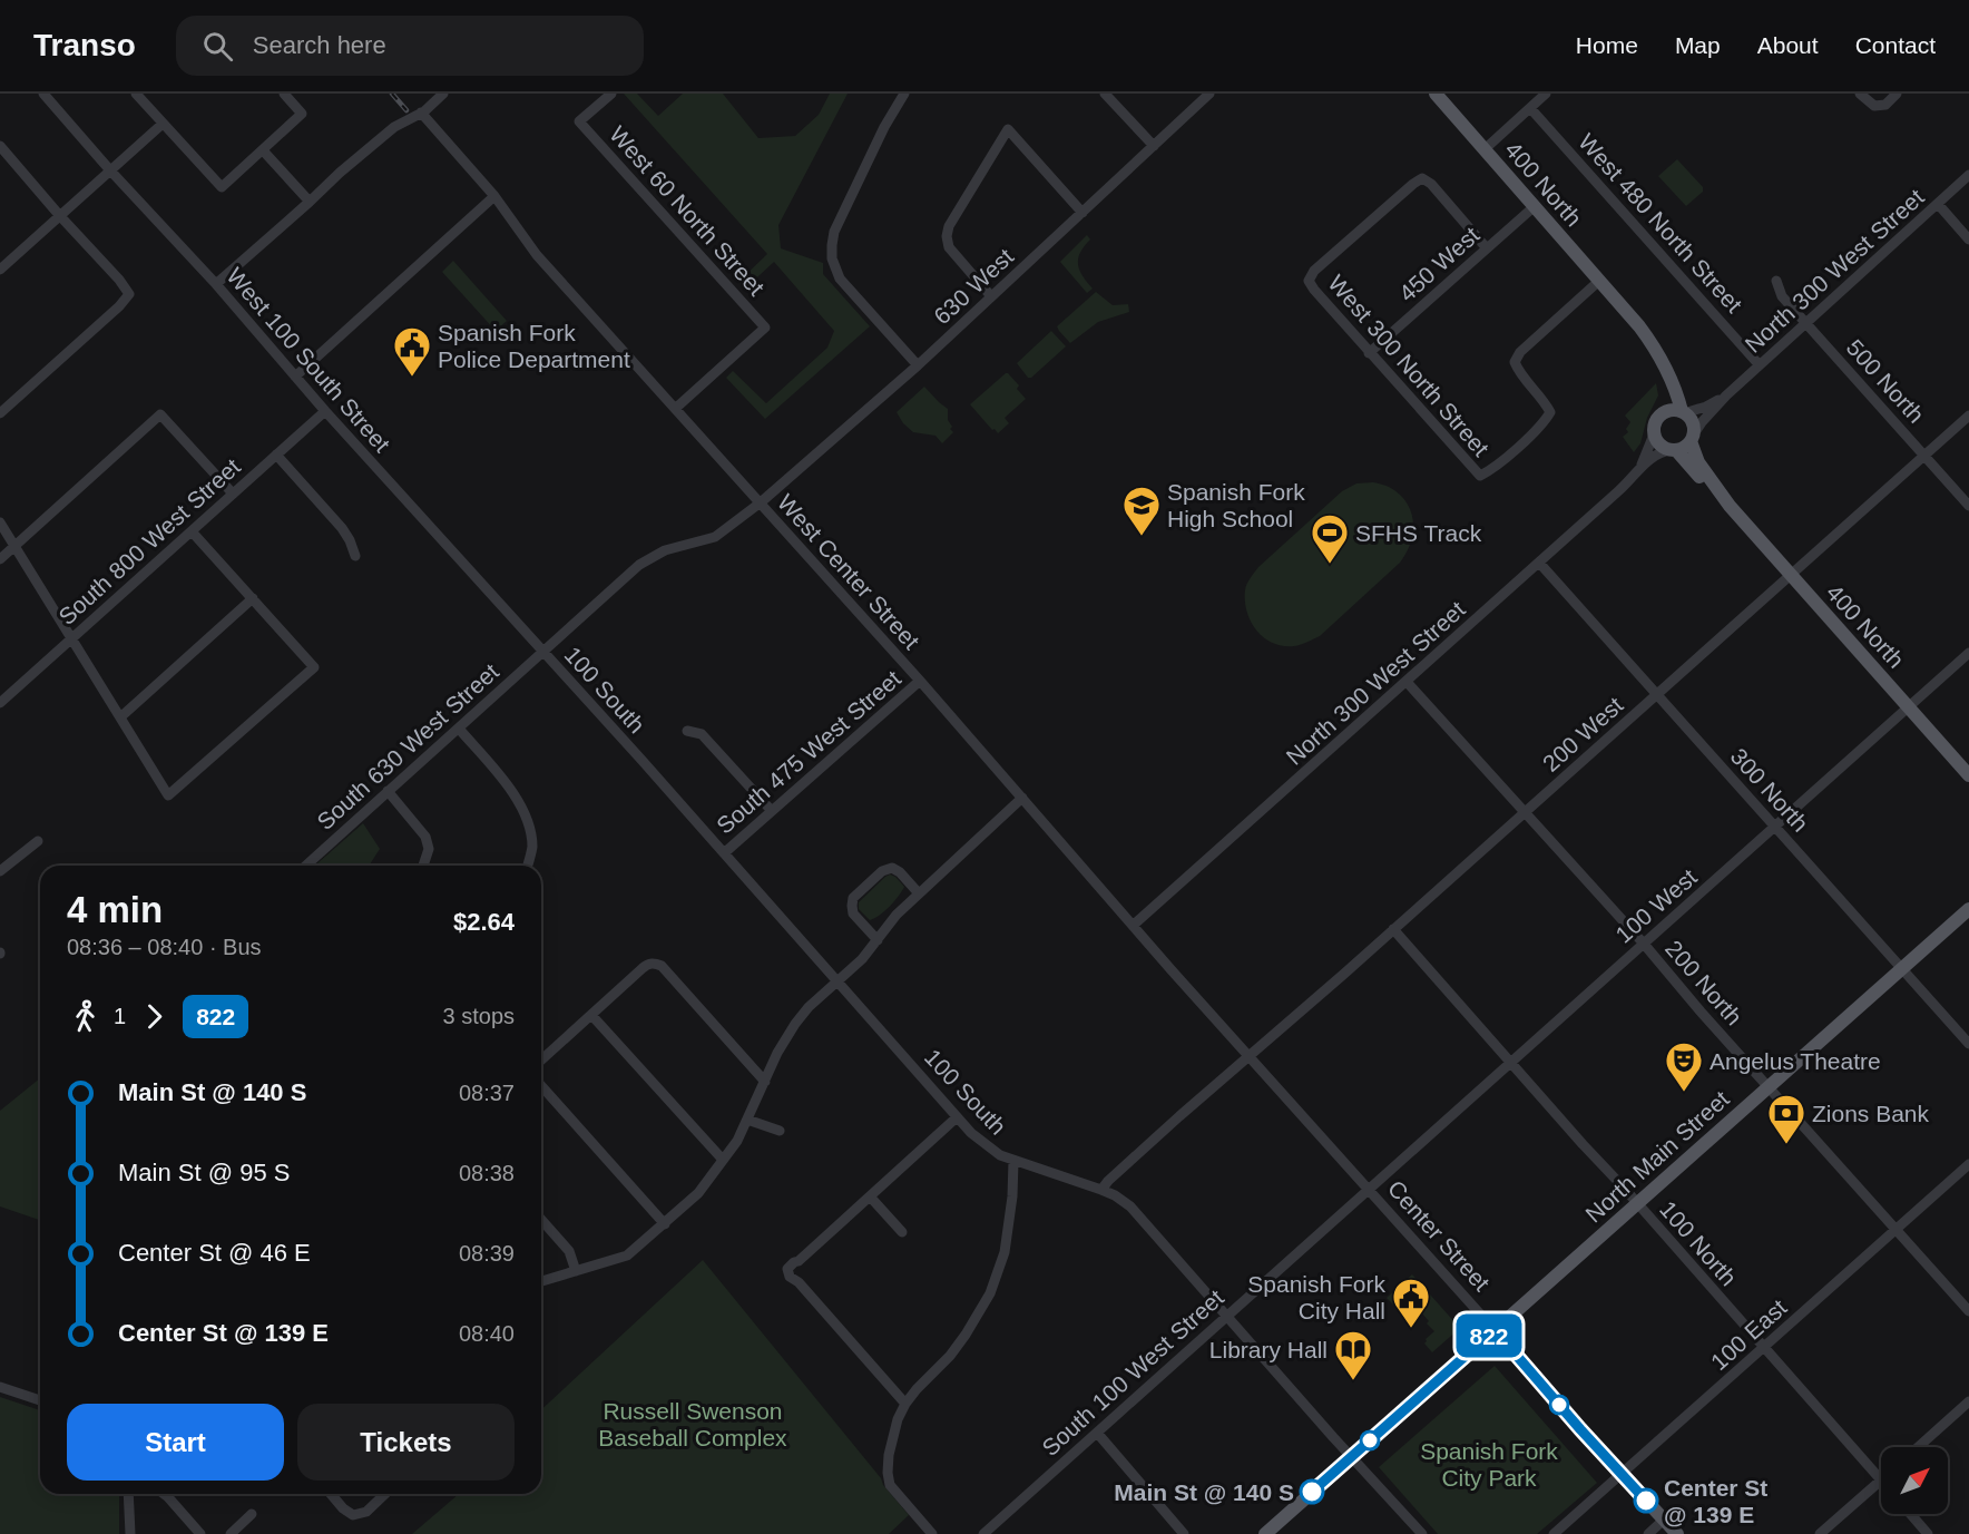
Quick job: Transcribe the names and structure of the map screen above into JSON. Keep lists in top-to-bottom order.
{
  "streets": {
    "main road": ["400 North", "North Main Street", "Center Street"],
    "street": [
      "West 60 North Street",
      "West 480 North Street",
      "450 West",
      "North 300 West Street",
      "630 West",
      "West 100 South Street",
      "West 300 North Street",
      "500 North",
      "South 800 West Street",
      "West Center Street",
      "100 South",
      "200 West",
      "South 630 West Street",
      "South 475 West Street",
      "300 North",
      "100 West",
      "200 North",
      "100 North",
      "100 East",
      "South 100 West Street"
    ]
  },
  "crossings": [
    ["400 North", "450 West"],
    ["400 North", "West 300 North Street"],
    ["400 North", "200 West"],
    ["400 North", "100 West"],
    ["West 60 North Street", "West Center Street"],
    ["West 480 North Street", "North 300 West Street"],
    ["450 West", "West 300 North Street"],
    ["North 300 West Street", "500 North"],
    ["North 300 West Street", "West Center Street"],
    ["North 300 West Street", "300 North"],
    ["North 300 West Street", "200 North"],
    ["630 West", "West Center Street"],
    ["630 West", "South 630 West Street"],
    ["West 100 South Street", "South 800 West Street"],
    ["West 100 South Street", "100 South"],
    ["West 100 South Street", "South 630 West Street"],
    ["500 North", "200 West"],
    ["West Center Street", "200 West"],
    ["West Center Street", "South 630 West Street"],
    ["West Center Street", "South 475 West Street"],
    ["West Center Street", "Center Street"],
    ["100 South", "200 West"],
    ["100 South", "South 630 West Street"],
    ["100 South", "South 475 West Street"],
    ["100 South", "North Main Street"],
    ["100 South", "South 100 West Street"],
    ["200 West", "300 North"],
    ["200 West", "200 North"],
    ["200 West", "Center Street"],
    ["200 West", "100 North"],
    ["300 North", "100 West"],
    ["300 North", "North Main Street"],
    ["100 West", "200 North"],
    ["100 West", "Center Street"],
    ["100 West", "100 North"],
    ["100 West", "South 100 West Street"],
    ["200 North", "North Main Street"],
    ["200 North", "100 East"],
    ["North Main Street", "Center Street"],
    ["North Main Street", "100 North"],
    ["Center Street", "100 East"],
    ["Center Street", "South 100 West Street"],
    ["100 North", "100 East"]
  ],
  "parks": ["Russell Swenson Baseball Complex", "Spanish Fork City Park"],
  "places": {
    "public building": ["Spanish Fork Police Department", "Spanish Fork City Hall"],
    "school or university": ["Spanish Fork High School"],
    "sports": ["SFHS Track"],
    "theatre": ["Angelus Theatre"],
    "bank": ["Zions Bank"],
    "library": ["Library Hall"],
    "other": ["Main St @ 140 S", "Center St @ 139 E"]
  },
  "lines": ["bus line 822"],
  "north": "top right",
  "page": {
    "header": "Transo",
    "search": "Search here",
    "nav": [
      "Home",
      "Map",
      "About",
      "Contact"
    ],
    "on_map": "822",
    "heading": ["4 min", "08:36 – 08:40 · Bus", "$2.64"],
    "legs": ["1", "822", "3 stops"],
    "list": [
      {
        "name": "Main St @ 140 S",
        "value": "08:37"
      },
      {
        "name": "Main St @ 95 S",
        "value": "08:38"
      },
      {
        "name": "Center St @ 46 E",
        "value": "08:39"
      },
      {
        "name": "Center St @ 139 E",
        "value": "08:40"
      }
    ],
    "buttons": ["Start", "Tickets"]
  }
}
